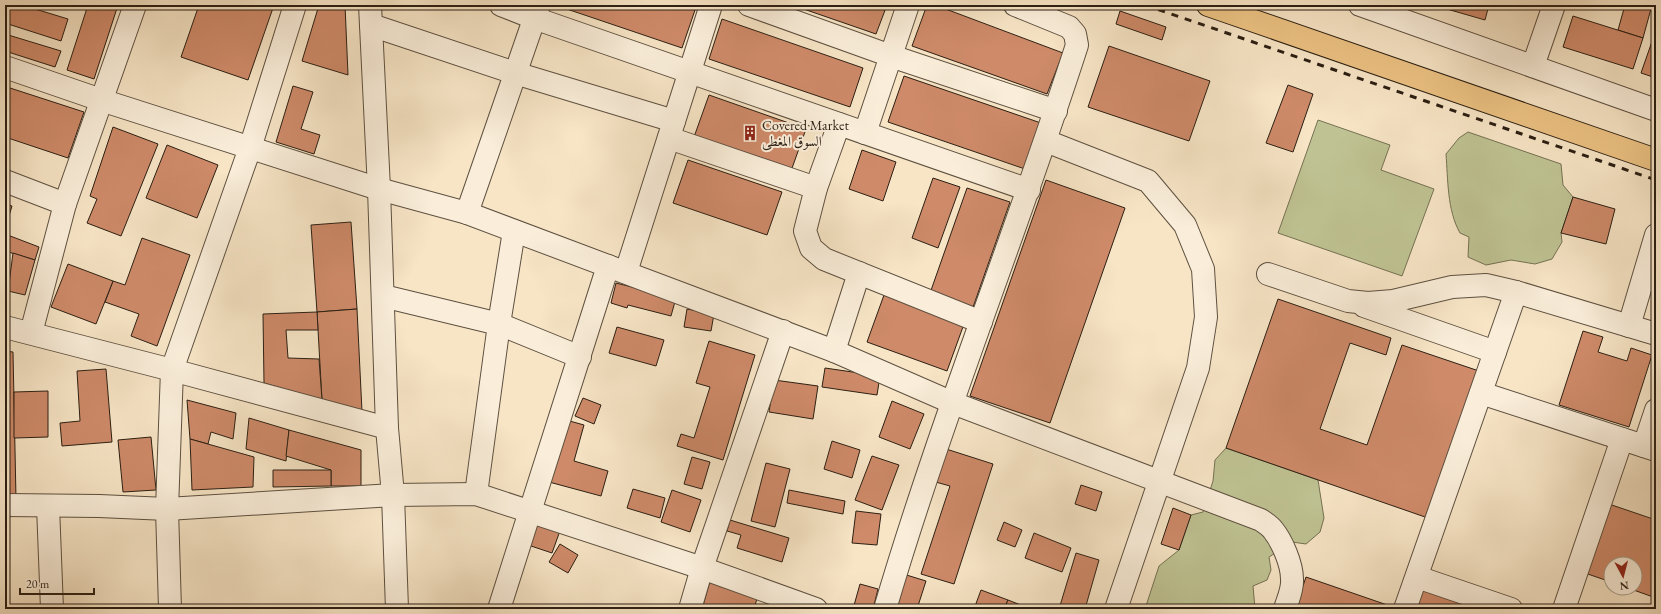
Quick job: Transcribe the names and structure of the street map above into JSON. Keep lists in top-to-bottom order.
{
  "places": {
    "building": ["Covered Market السوق المغطى"]
  },
  "scale_bar": "20 m",
  "north": "bottom"
}
